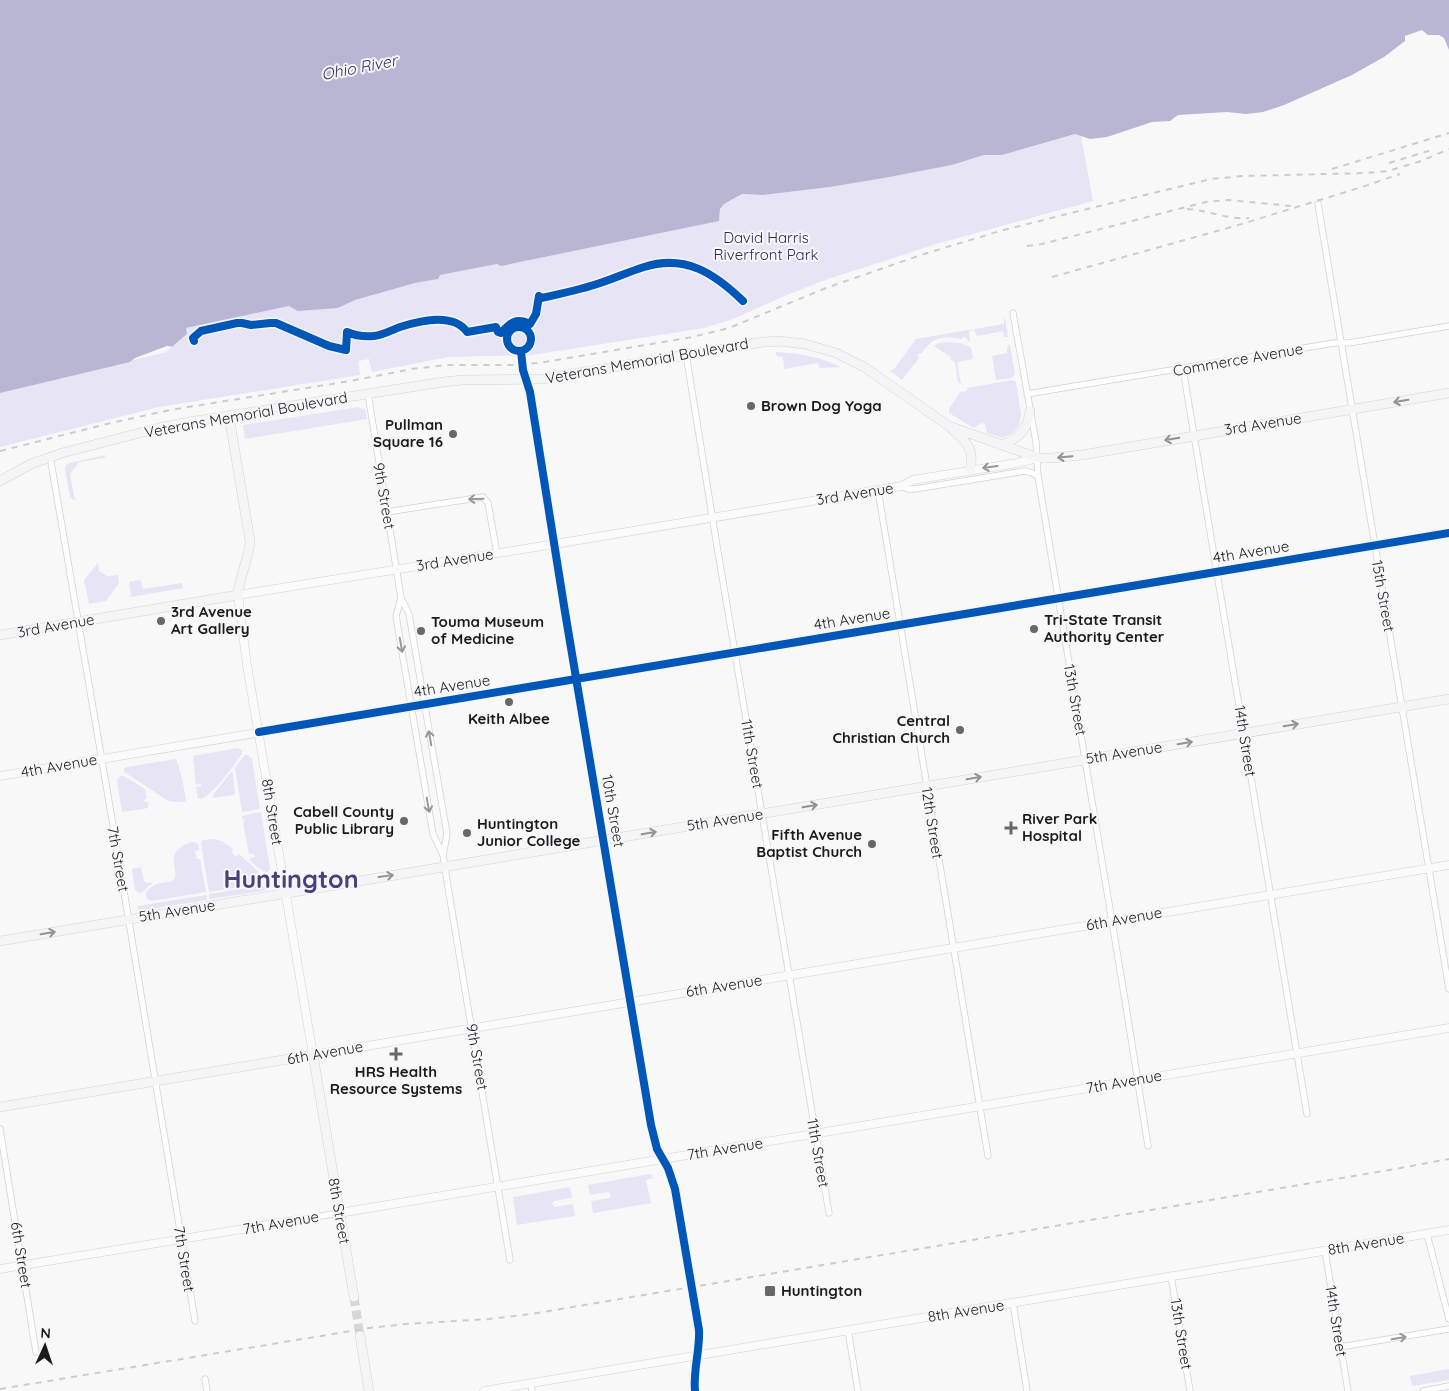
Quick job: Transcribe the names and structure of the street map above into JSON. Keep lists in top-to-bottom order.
{
  "streets": {
    "main road": [
      "Veterans Memorial Boulevard",
      "3rd Avenue",
      "5th Avenue",
      "8th Street",
      "6th Avenue"
    ],
    "street": [
      "Commerce Avenue",
      "9th Street",
      "4th Avenue",
      "15th Street",
      "13th Street",
      "14th Street",
      "11th Street",
      "10th Street",
      "12th Street",
      "7th Street",
      "7th Avenue",
      "8th Avenue",
      "6th Street"
    ]
  },
  "crossings": [
    ["Commerce Avenue", "15th Street"],
    ["Commerce Avenue", "13th Street"],
    ["Commerce Avenue", "14th Street"],
    ["Veterans Memorial Boulevard", "3rd Avenue"],
    ["Veterans Memorial Boulevard", "9th Street"],
    ["Veterans Memorial Boulevard", "13th Street"],
    ["Veterans Memorial Boulevard", "11th Street"],
    ["Veterans Memorial Boulevard", "10th Street"],
    ["Veterans Memorial Boulevard", "8th Street"],
    ["Veterans Memorial Boulevard", "7th Street"],
    ["3rd Avenue", "9th Street"],
    ["3rd Avenue", "15th Street"],
    ["3rd Avenue", "13th Street"],
    ["3rd Avenue", "14th Street"],
    ["3rd Avenue", "11th Street"],
    ["3rd Avenue", "10th Street"],
    ["3rd Avenue", "8th Street"],
    ["3rd Avenue", "12th Street"],
    ["3rd Avenue", "7th Street"],
    ["9th Street", "4th Avenue"],
    ["9th Street", "5th Avenue"],
    ["9th Street", "6th Avenue"],
    ["9th Street", "7th Avenue"],
    ["4th Avenue", "15th Street"],
    ["4th Avenue", "13th Street"],
    ["4th Avenue", "14th Street"],
    ["4th Avenue", "11th Street"],
    ["4th Avenue", "10th Street"],
    ["4th Avenue", "8th Street"],
    ["4th Avenue", "12th Street"],
    ["4th Avenue", "7th Street"],
    ["15th Street", "5th Avenue"],
    ["15th Street", "6th Avenue"],
    ["13th Street", "5th Avenue"],
    ["13th Street", "6th Avenue"],
    ["13th Street", "7th Avenue"],
    ["13th Street", "8th Avenue"],
    ["14th Street", "5th Avenue"],
    ["14th Street", "6th Avenue"],
    ["14th Street", "7th Avenue"],
    ["14th Street", "8th Avenue"],
    ["5th Avenue", "11th Street"],
    ["5th Avenue", "10th Street"],
    ["5th Avenue", "8th Street"],
    ["5th Avenue", "12th Street"],
    ["5th Avenue", "7th Street"],
    ["11th Street", "6th Avenue"],
    ["11th Street", "7th Avenue"],
    ["10th Street", "6th Avenue"],
    ["10th Street", "7th Avenue"],
    ["8th Street", "6th Avenue"],
    ["8th Street", "7th Avenue"],
    ["12th Street", "6th Avenue"],
    ["12th Street", "7th Avenue"],
    ["7th Street", "6th Avenue"],
    ["7th Street", "7th Avenue"],
    ["7th Avenue", "6th Street"]
  ],
  "one_way": ["5th Avenue"],
  "districts": ["Huntington"],
  "water": ["Ohio River"],
  "parks": ["David Harris Riverfront Park"],
  "places": {
    "other": [
      "Brown Dog Yoga",
      "Pullman Square 16",
      "3rd Avenue Art Gallery",
      "Tri-State Transit Authority Center",
      "Touma Museum of Medicine",
      "Keith Albee",
      "Central Christian Church",
      "Cabell County Public Library",
      "Huntington Junior College",
      "Fifth Avenue Baptist Church"
    ],
    "health": ["River Park Hospital", "HRS Health Resource Systems"],
    "transit": ["Huntington"]
  },
  "north": "top"
}
